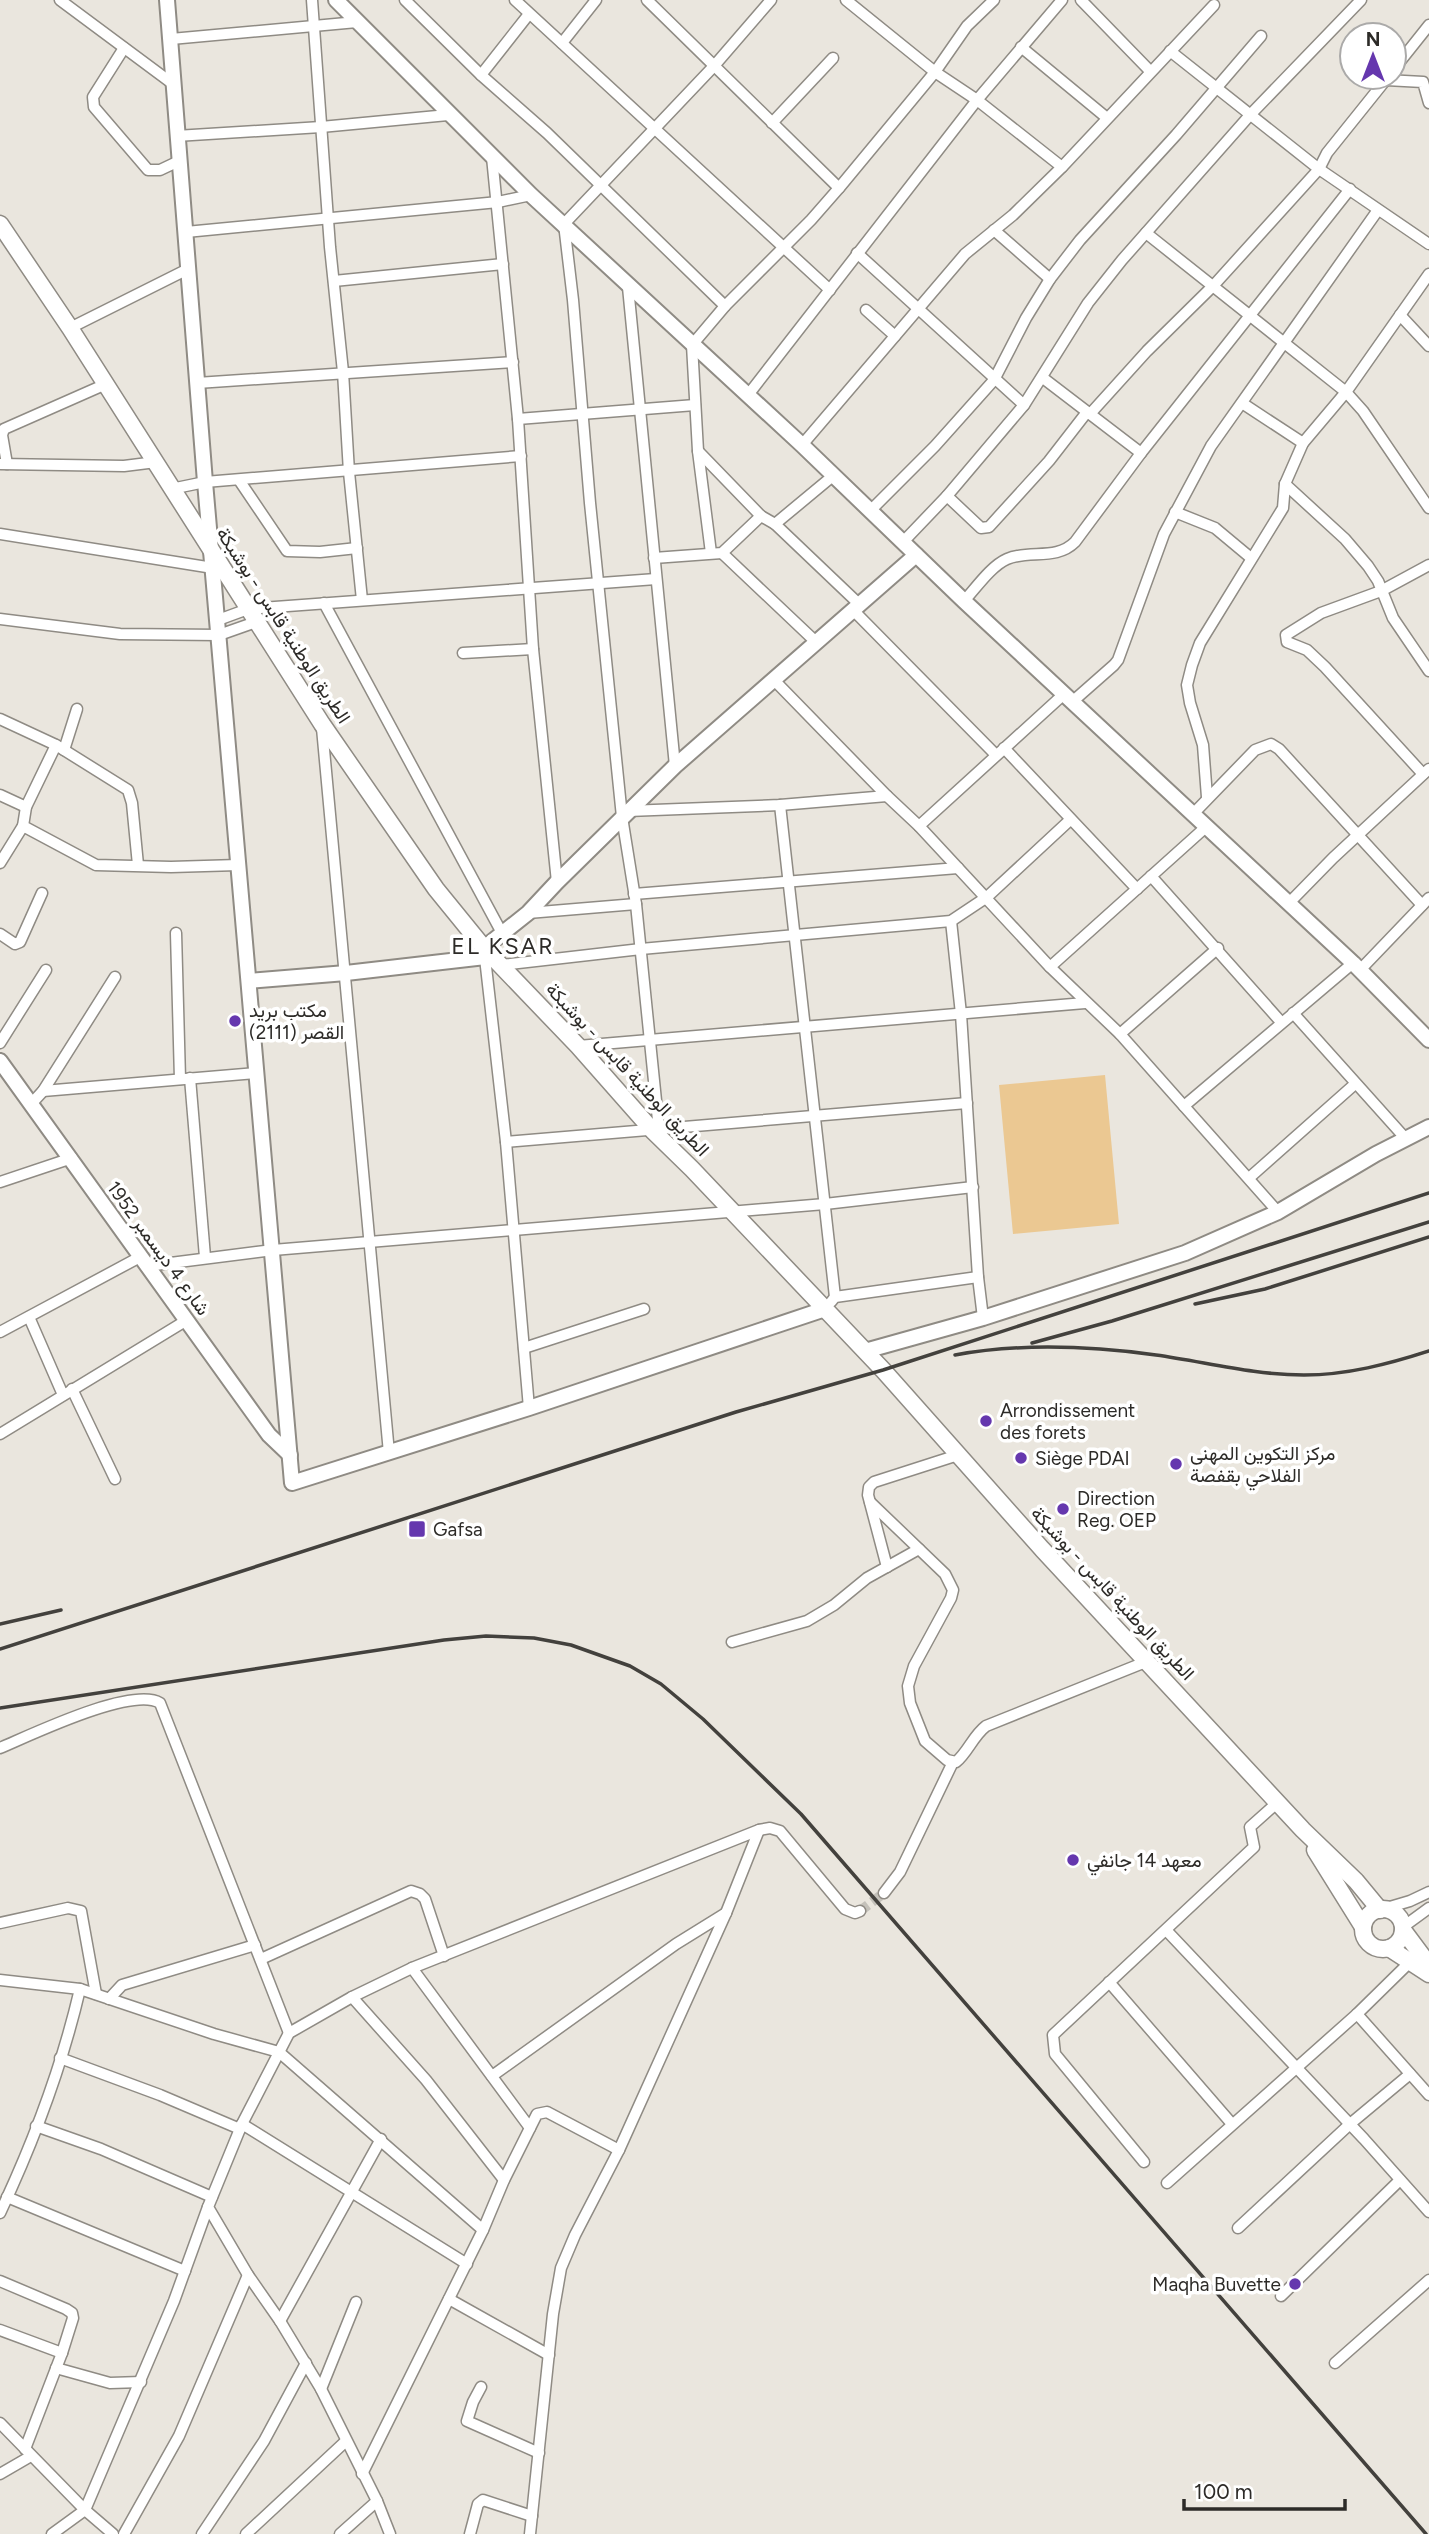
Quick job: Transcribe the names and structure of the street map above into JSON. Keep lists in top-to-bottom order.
{
  "streets": {
    "main road": ["الطريق الوطنية قابس - بوشبكة"],
    "street": ["شارع 4 ديسمبر 1952"]
  },
  "districts": ["EL KSAR"],
  "places": {
    "other": [
      "مكتب بريد القصر (2111)",
      "Arrondissement des forets",
      "Siège PDAI",
      "مركز التكوين المهني الفلاحي بقفصة",
      "Direction Reg. OEP",
      "معهد 14 جانفي",
      "Maqha Buvette"
    ],
    "transit": ["Gafsa"]
  },
  "scale_bar": "100 m",
  "north": "top"
}
